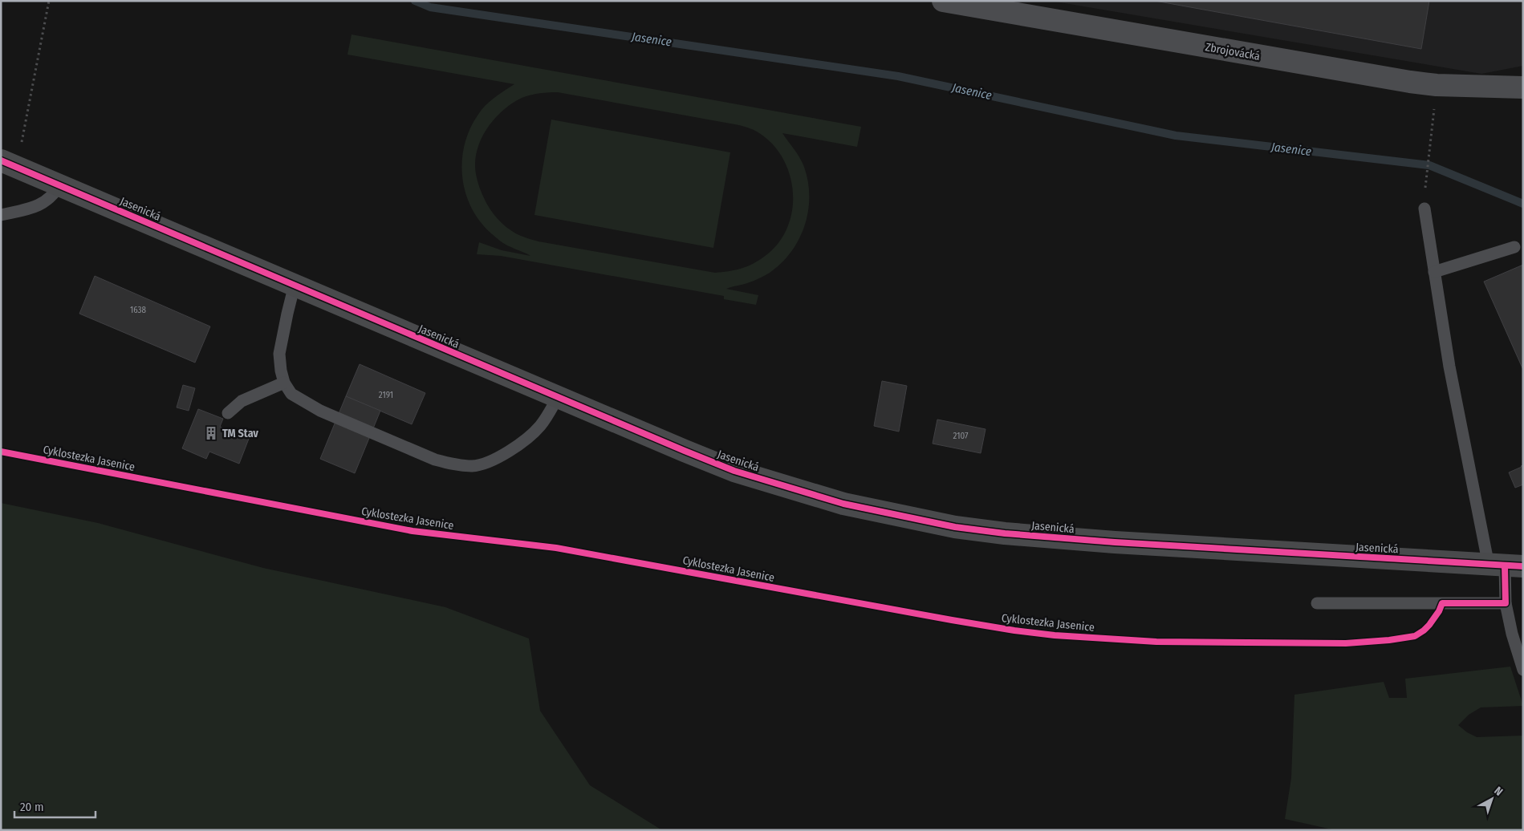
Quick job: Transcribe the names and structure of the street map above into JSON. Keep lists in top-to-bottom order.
{
  "streets": {
    "street": ["Zbrojovácká", "Jasenická"],
    "cycle path": ["Cyklostezka Jasenice"]
  },
  "water": ["Jasenice"],
  "places": {
    "building": ["TM Stav"]
  },
  "house_numbers": ["1638", "2191", "2107"],
  "scale_bar": "20 m",
  "north": "top right"
}
